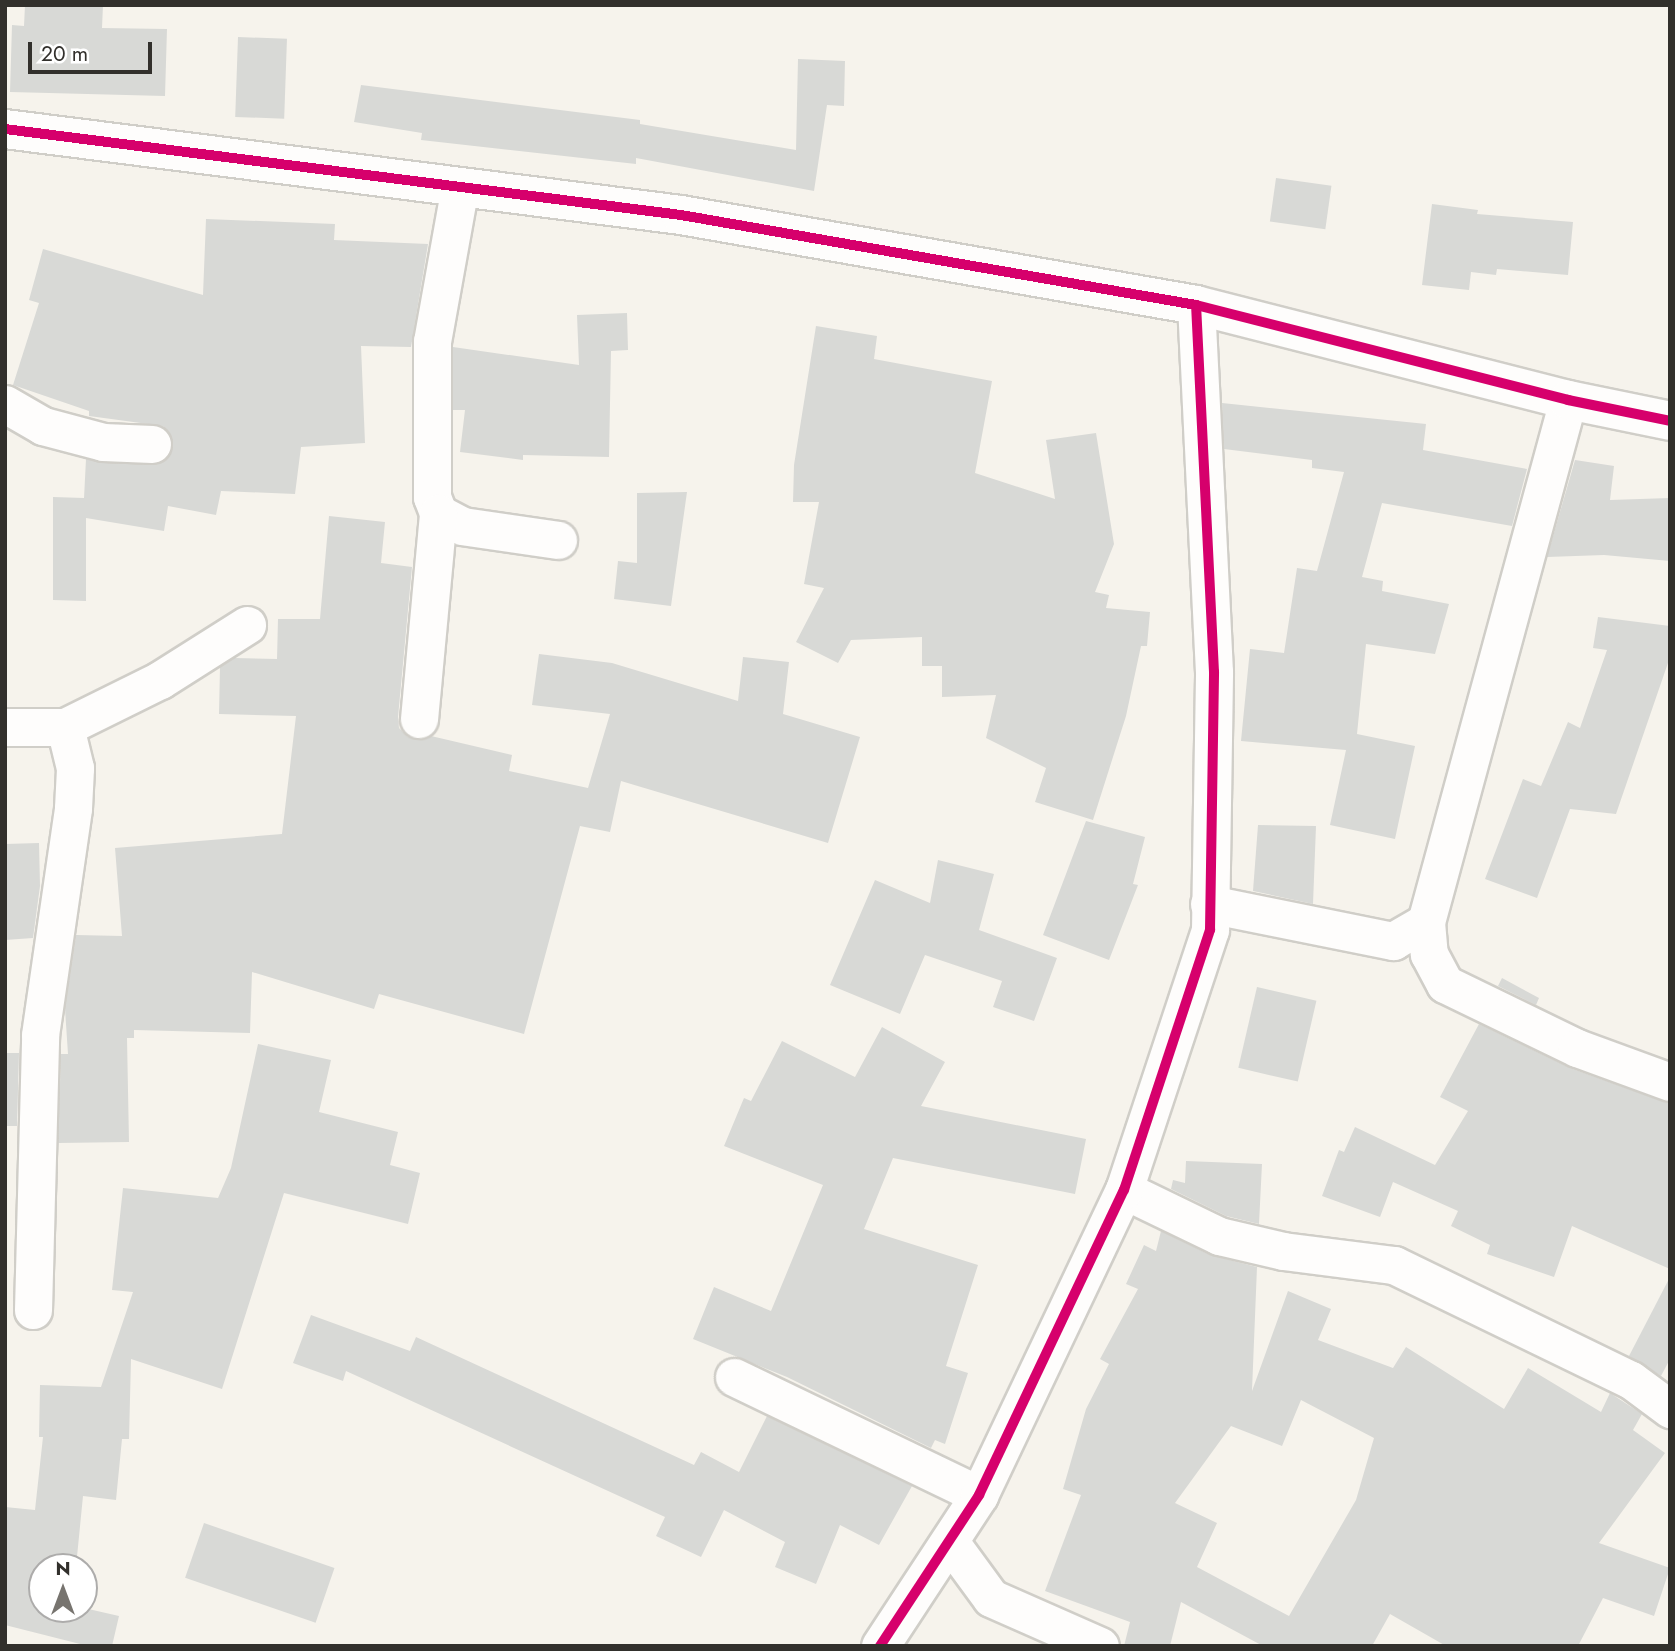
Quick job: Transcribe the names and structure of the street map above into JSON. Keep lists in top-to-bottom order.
{
  "scale_bar": "20 m",
  "north": "top"
}
